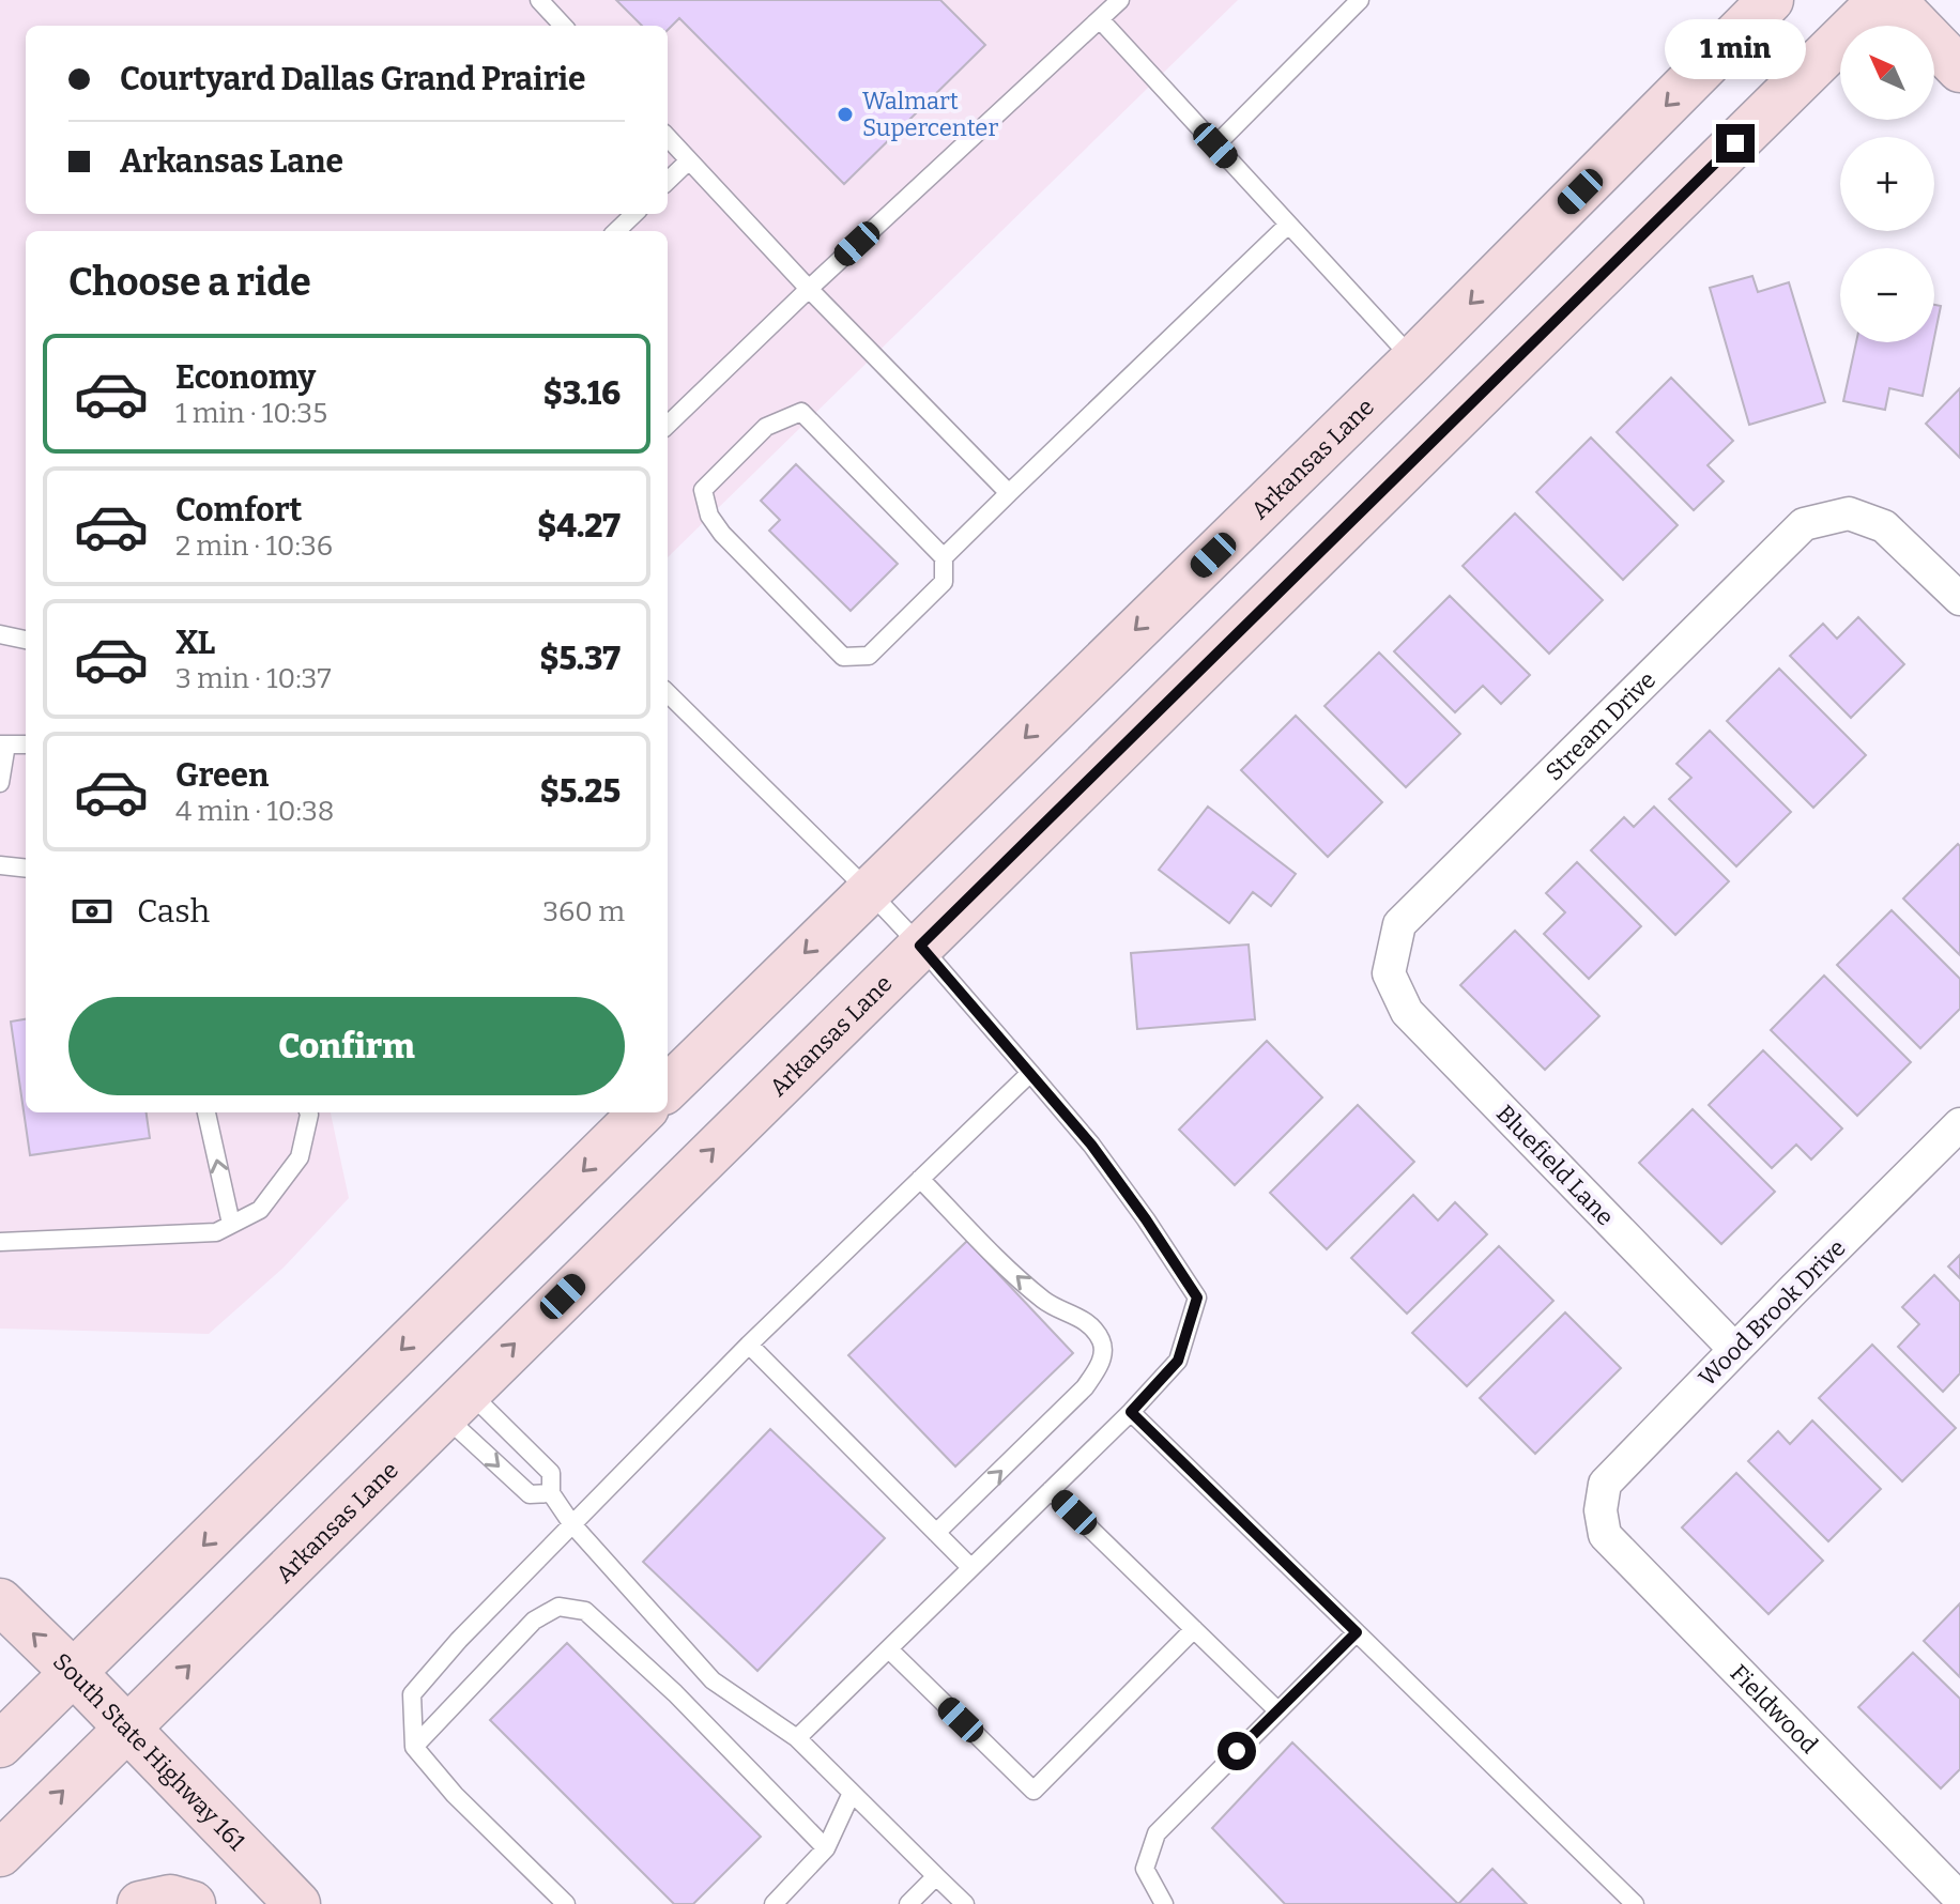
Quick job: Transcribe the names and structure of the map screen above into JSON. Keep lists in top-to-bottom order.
{
  "streets": {
    "main road": ["Arkansas Lane", "South State Highway 161"],
    "street": [
      "Stream Drive",
      "Bluefield Lane",
      "Wood Brook Drive",
      "Fieldwood"
    ]
  },
  "crossings": [
    ["Arkansas Lane", "South State Highway 161"],
    ["Stream Drive", "Bluefield Lane"],
    ["Bluefield Lane", "Wood Brook Drive"],
    ["Wood Brook Drive", "Fieldwood"]
  ],
  "places": ["Walmart Supercenter"],
  "north": "top left",
  "page": {
    "bubble": "1 min",
    "map_buttons": ["+", "−"],
    "banner": ["Courtyard Dallas Grand Prairie", "Arkansas Lane"],
    "heading": "Choose a ride",
    "list": [
      {
        "name": "Economy",
        "note": "1 min · 10:35",
        "value": "$3.16"
      },
      {
        "name": "Comfort",
        "note": "2 min · 10:36",
        "value": "$4.27"
      },
      {
        "name": "XL",
        "note": "3 min · 10:37",
        "value": "$5.37"
      },
      {
        "name": "Green",
        "note": "4 min · 10:38",
        "value": "$5.25"
      }
    ],
    "pay": ["Cash", "360 m"],
    "buttons": "Confirm"
  }
}
